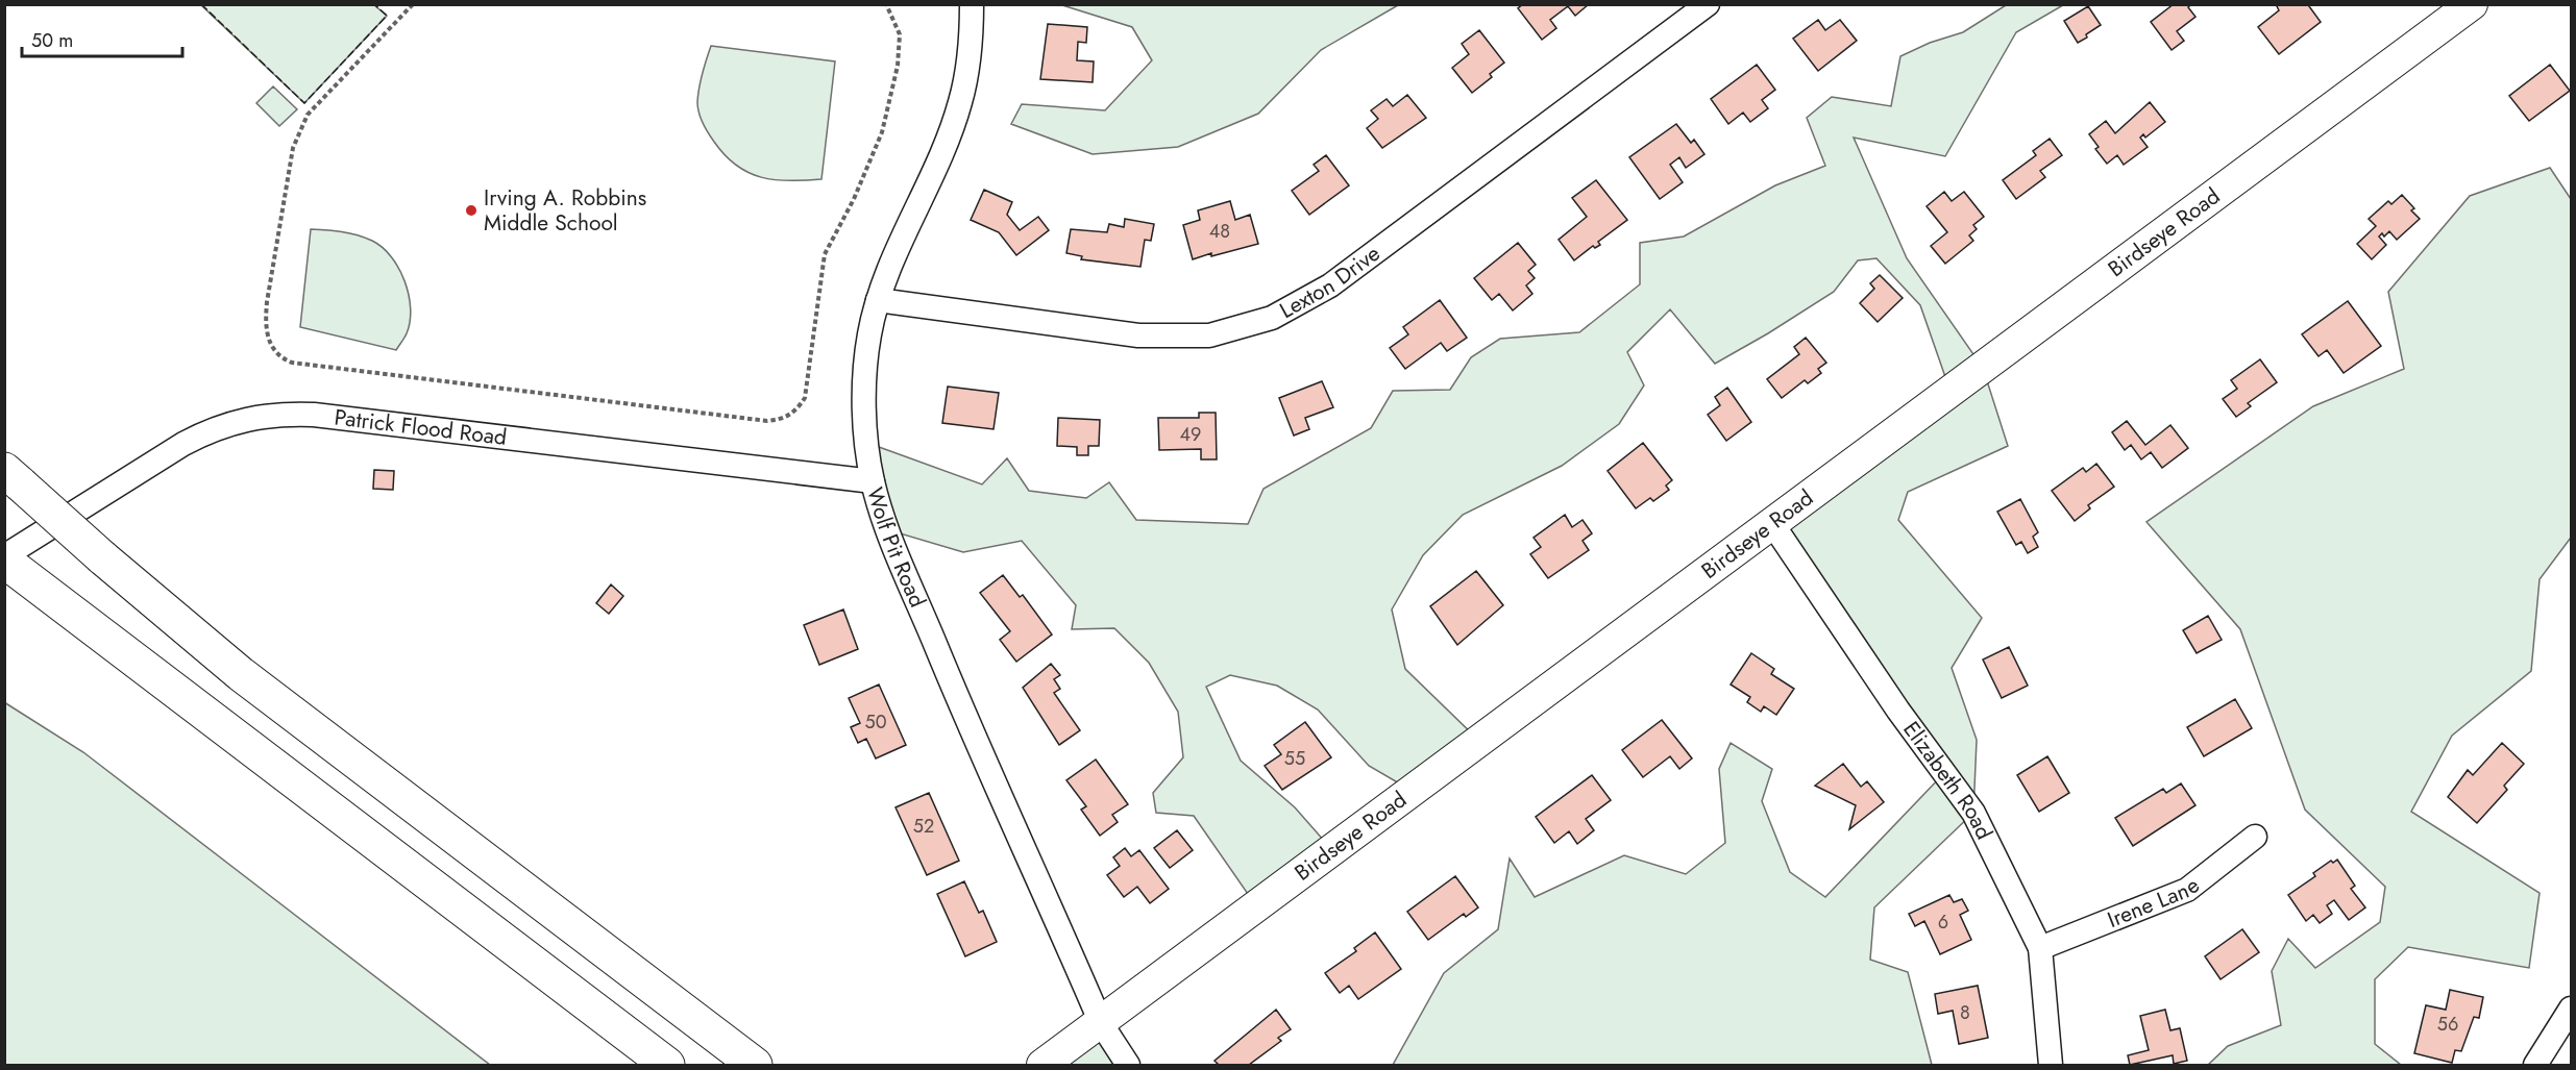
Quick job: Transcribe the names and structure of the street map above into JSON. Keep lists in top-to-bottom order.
{
  "streets": {
    "main road": ["Birdseye Road"],
    "street": [
      "Lexton Drive",
      "Patrick Flood Road",
      "Wolf Pit Road",
      "Elizabeth Road",
      "Irene Lane"
    ]
  },
  "crossings": [
    ["Birdseye Road", "Wolf Pit Road"],
    ["Birdseye Road", "Elizabeth Road"],
    ["Lexton Drive", "Wolf Pit Road"],
    ["Patrick Flood Road", "Wolf Pit Road"],
    ["Elizabeth Road", "Irene Lane"]
  ],
  "places": ["Irving A. Robbins Middle School"],
  "house_numbers": [
    "48",
    "49",
    "50",
    "55",
    "52",
    "6",
    "8",
    "56"
  ],
  "scale_bar": "50 m"
}
